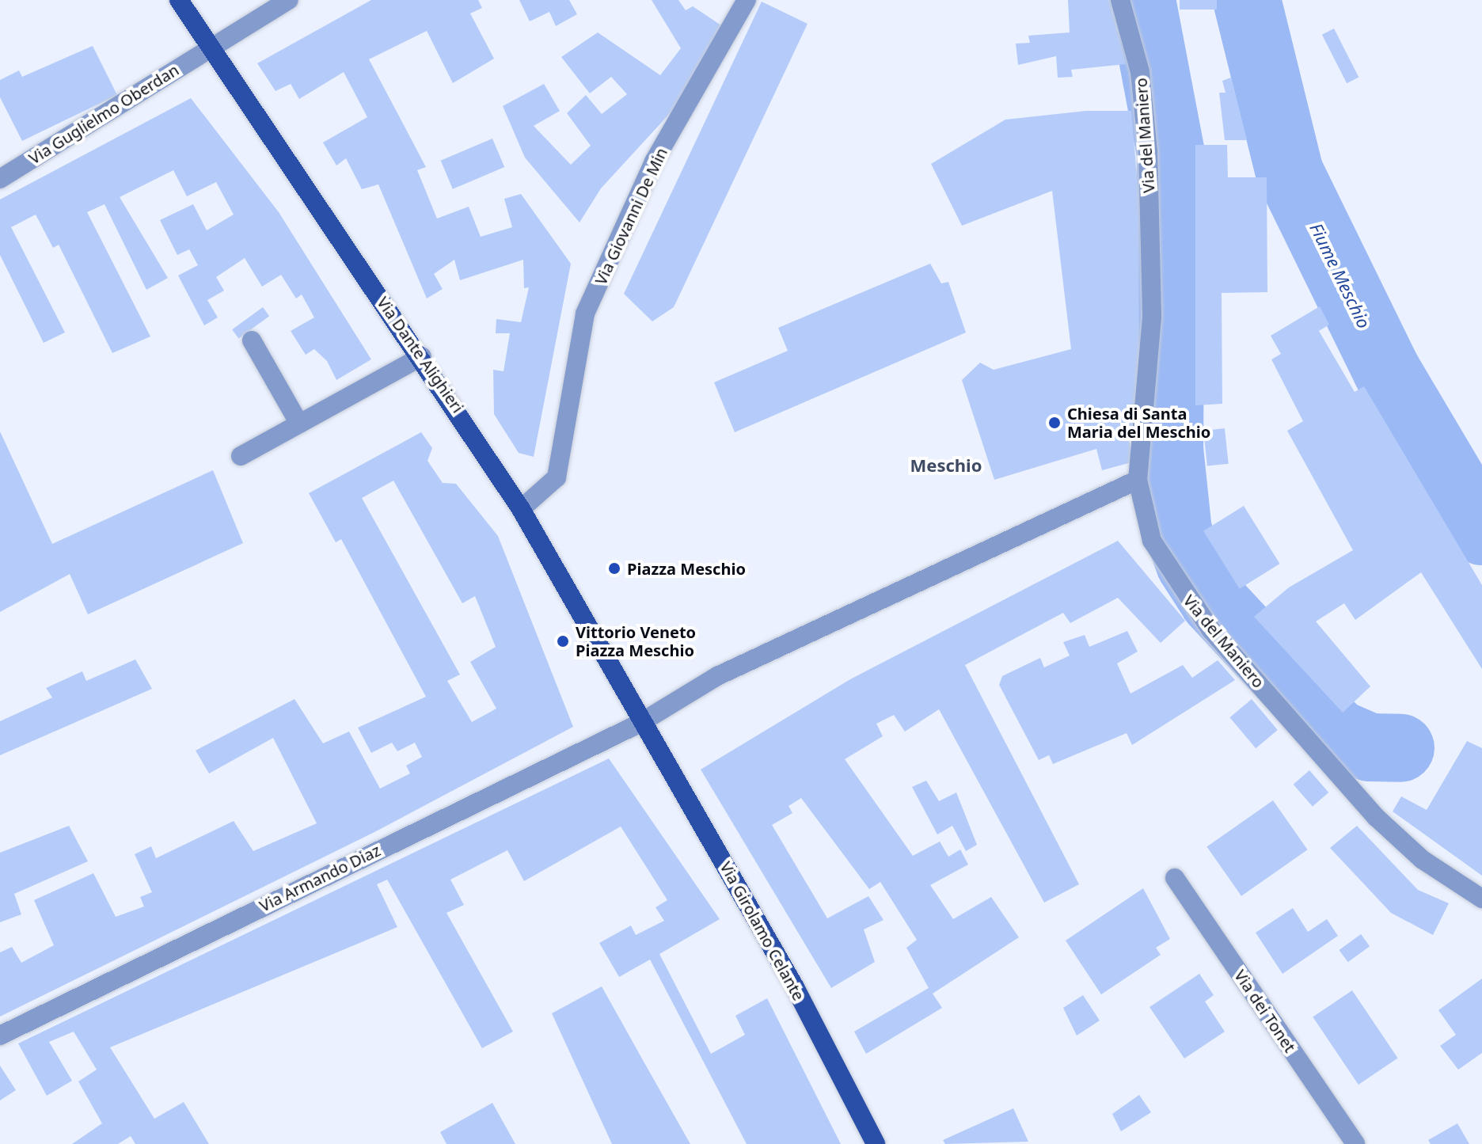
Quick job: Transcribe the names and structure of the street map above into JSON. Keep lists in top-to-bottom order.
{
  "streets": {
    "main road": ["Via Dante Alighieri", "Via Girolamo Celante"],
    "street": [
      "Via Guglielmo Oberdan",
      "Via del Maniero",
      "Via Giovanni De Min",
      "Via Armando Diaz",
      "Via dei Tonet"
    ]
  },
  "crossings": [
    ["Via Guglielmo Oberdan", "Via Dante Alighieri"],
    ["Via Giovanni De Min", "Via Dante Alighieri"],
    ["Via Dante Alighieri", "Via Armando Diaz"],
    ["Via Dante Alighieri", "Via Girolamo Celante"],
    ["Via Armando Diaz", "Via Girolamo Celante"]
  ],
  "districts": ["Meschio"],
  "water": ["Fiume Meschio"],
  "places": ["Chiesa di Santa Maria del Meschio", "Piazza Meschio", "Vittorio Veneto Piazza Meschio"]
}
